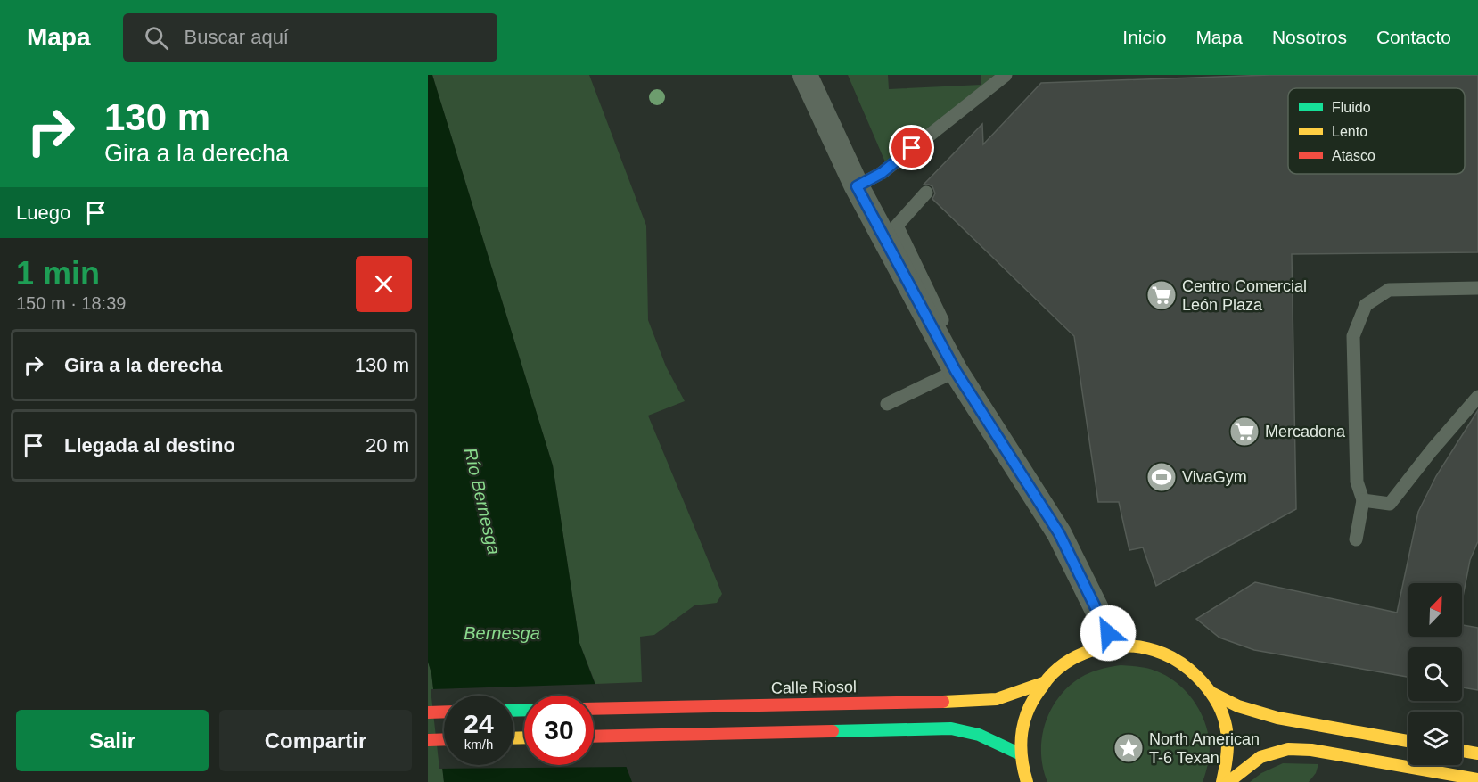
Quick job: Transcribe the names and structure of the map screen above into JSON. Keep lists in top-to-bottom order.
{
  "streets": {
    "main road": ["Calle Riosol"]
  },
  "water": ["Río Bernesga", "Bernesga"],
  "places": {
    "supermarket": ["Centro Comercial León Plaza", "Mercadona"],
    "sports": ["VivaGym"],
    "place": ["North American T-6 Texan"]
  },
  "legend": ["Fluido", "Lento", "Atasco"],
  "north": "top right",
  "page": {
    "header": "Mapa",
    "search": "Buscar aquí",
    "nav": [
      "Inicio",
      "Mapa",
      "Nosotros",
      "Contacto"
    ],
    "turn": ["130 m", "Gira a la derecha"],
    "then": "Luego",
    "heading": ["1 min", "150 m · 18:39"],
    "list": [
      {
        "name": "Gira a la derecha",
        "value": "130 m"
      },
      {
        "name": "Llegada al destino",
        "value": "20 m"
      }
    ],
    "speed": "24 km/h",
    "limit": "30",
    "buttons": ["Salir", "Compartir"]
  }
}
